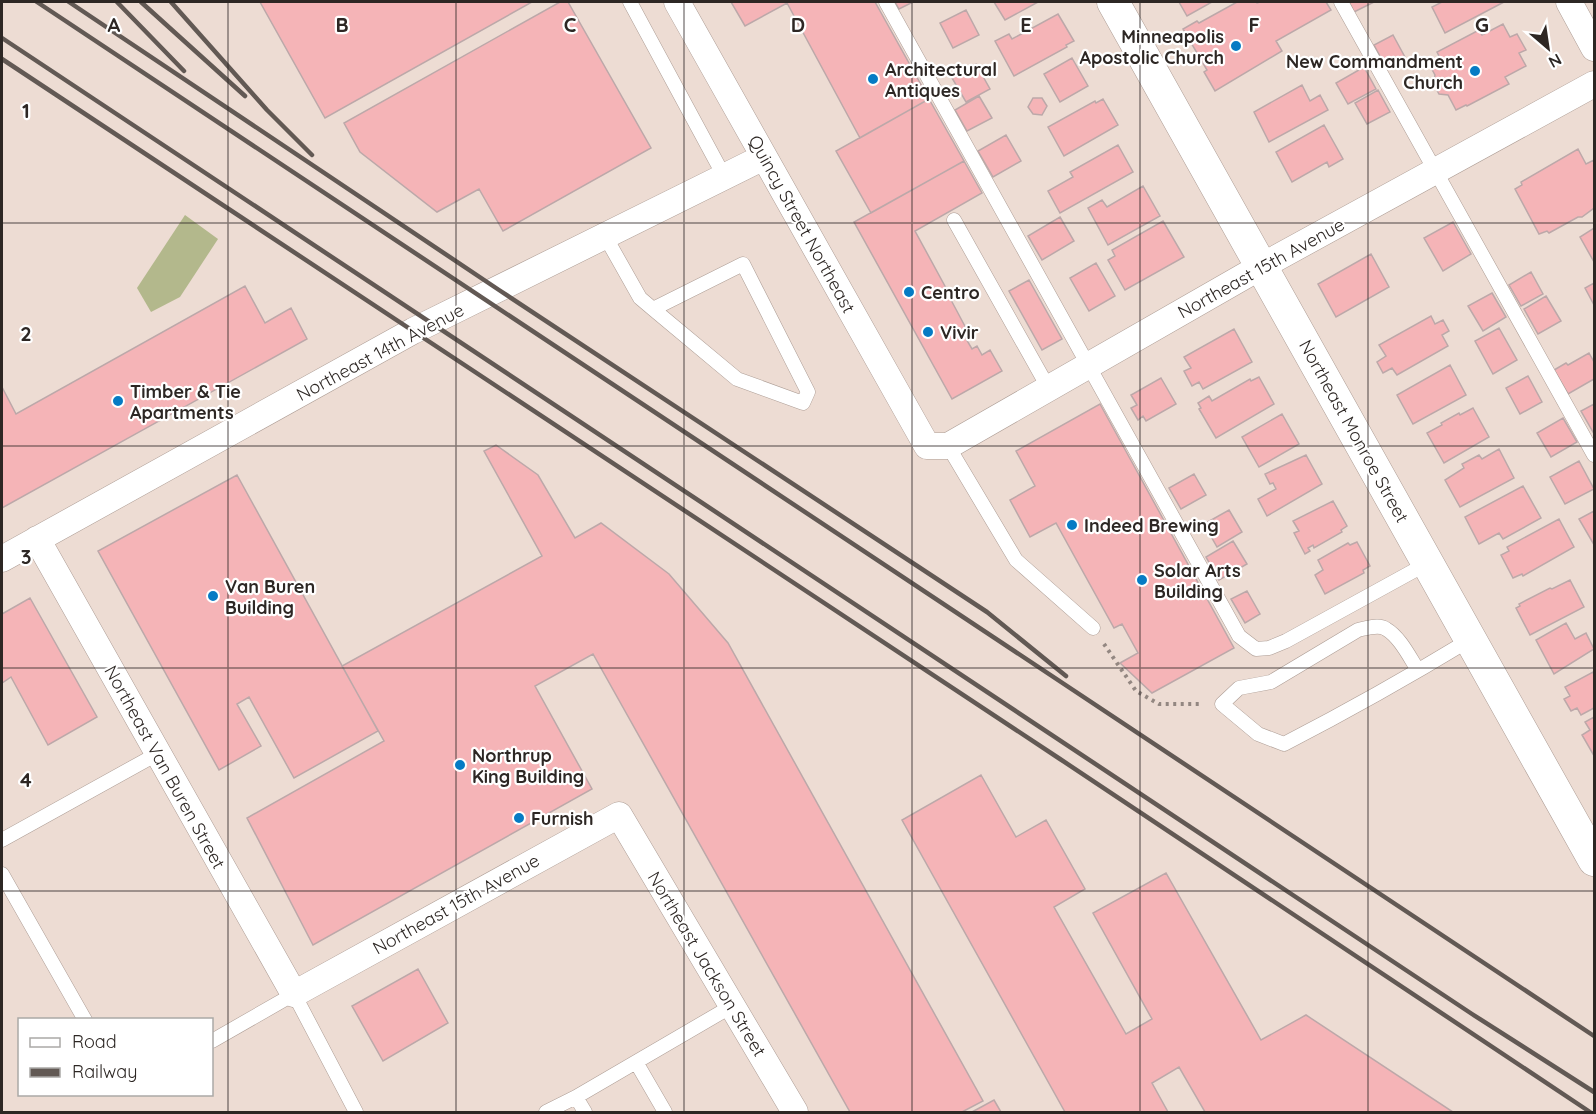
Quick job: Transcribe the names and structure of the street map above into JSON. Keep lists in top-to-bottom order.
{
  "streets": {
    "street": [
      "Quincy Street Northeast",
      "Northeast 15th Avenue",
      "Northeast 14th Avenue",
      "Northeast Monroe Street",
      "Northeast Van Buren Street",
      "Northeast Jackson Street"
    ]
  },
  "crossings": [
    ["Quincy Street Northeast", "Northeast 15th Avenue"],
    ["Quincy Street Northeast", "Northeast 14th Avenue"],
    ["Northeast 15th Avenue", "Northeast Monroe Street"],
    ["Northeast 15th Avenue", "Northeast Van Buren Street"],
    ["Northeast 15th Avenue", "Northeast Jackson Street"],
    ["Northeast 14th Avenue", "Northeast Van Buren Street"]
  ],
  "places": [
    "Minneapolis Apostolic Church",
    "New Commandment Church",
    "Architectural Antiques",
    "Centro",
    "Vivir",
    "Timber & Tie Apartments",
    "Indeed Brewing",
    "Solar Arts Building",
    "Van Buren Building",
    "Northrup King Building",
    "Furnish"
  ],
  "legend": ["Road", "Railway"],
  "north": "bottom right",
  "grid": {
    "columns": [
      "A",
      "B",
      "C",
      "D",
      "E",
      "F",
      "G"
    ],
    "rows": [
      "1",
      "2",
      "3",
      "4"
    ]
  }
}
